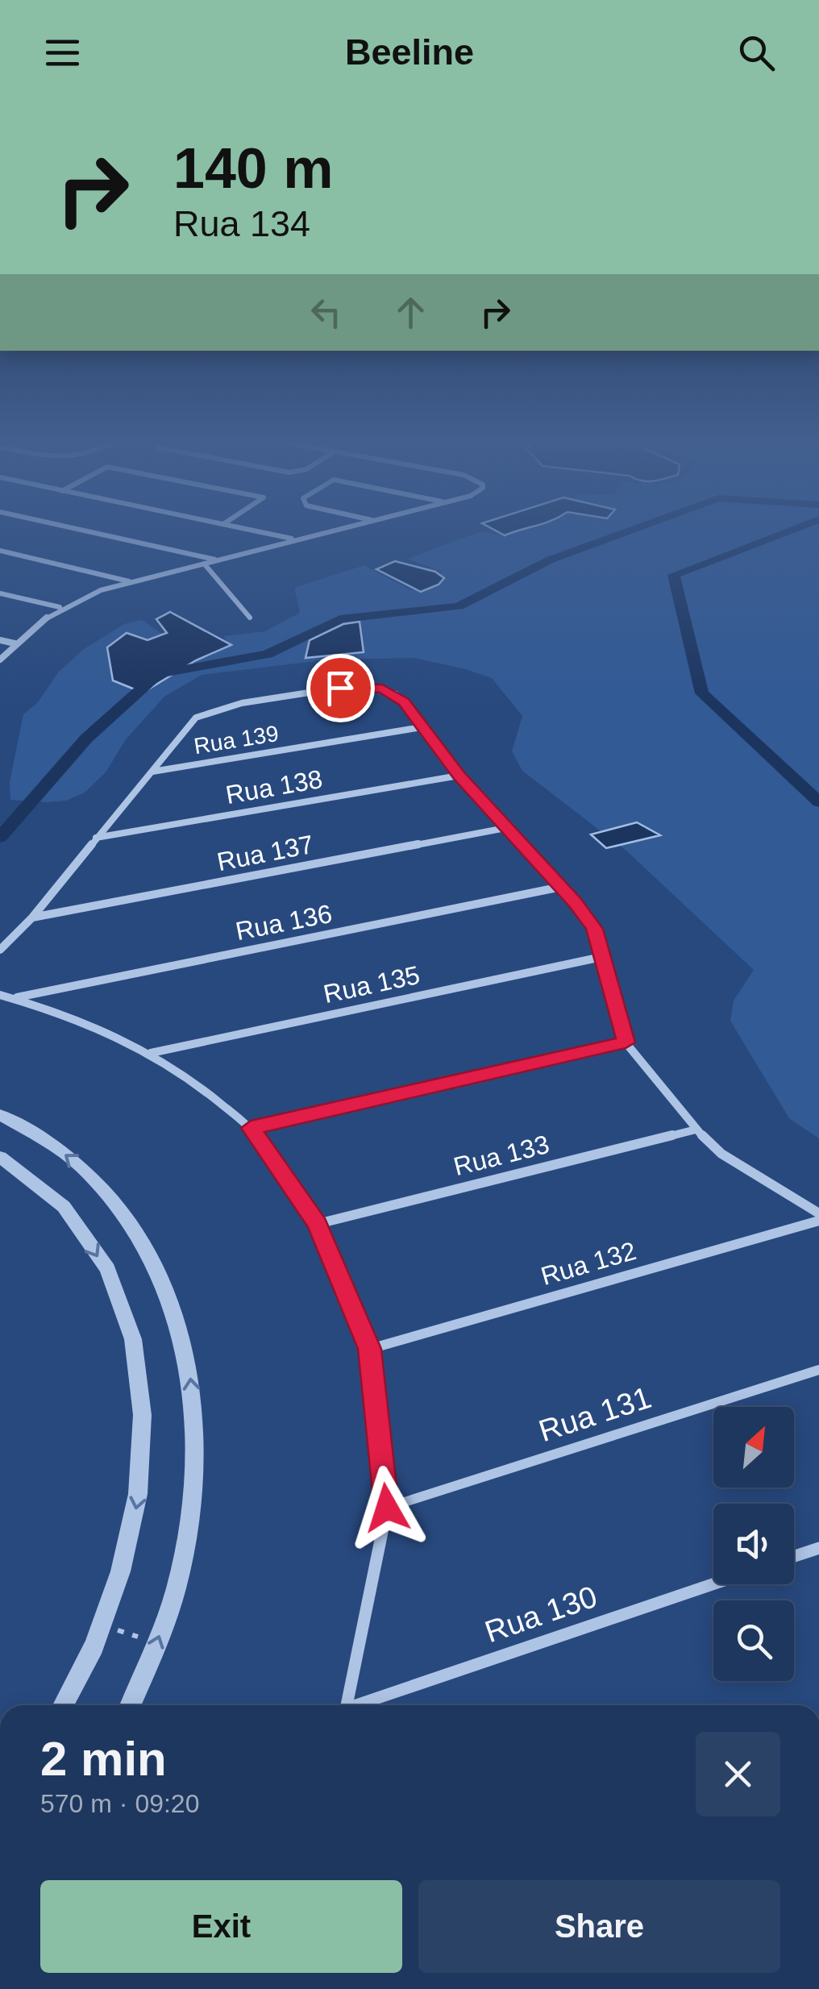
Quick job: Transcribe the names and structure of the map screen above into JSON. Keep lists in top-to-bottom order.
{
  "streets": {
    "street": [
      "Rua 139",
      "Rua 138",
      "Rua 137",
      "Rua 136",
      "Rua 135",
      "Rua 133",
      "Rua 132",
      "Rua 131",
      "Rua 130"
    ]
  },
  "north": "top right",
  "page": {
    "header": "Beeline",
    "turn": ["140 m", "Rua 134"],
    "heading": ["2 min", "570 m · 09:20"],
    "buttons": ["Exit", "Share"]
  }
}
